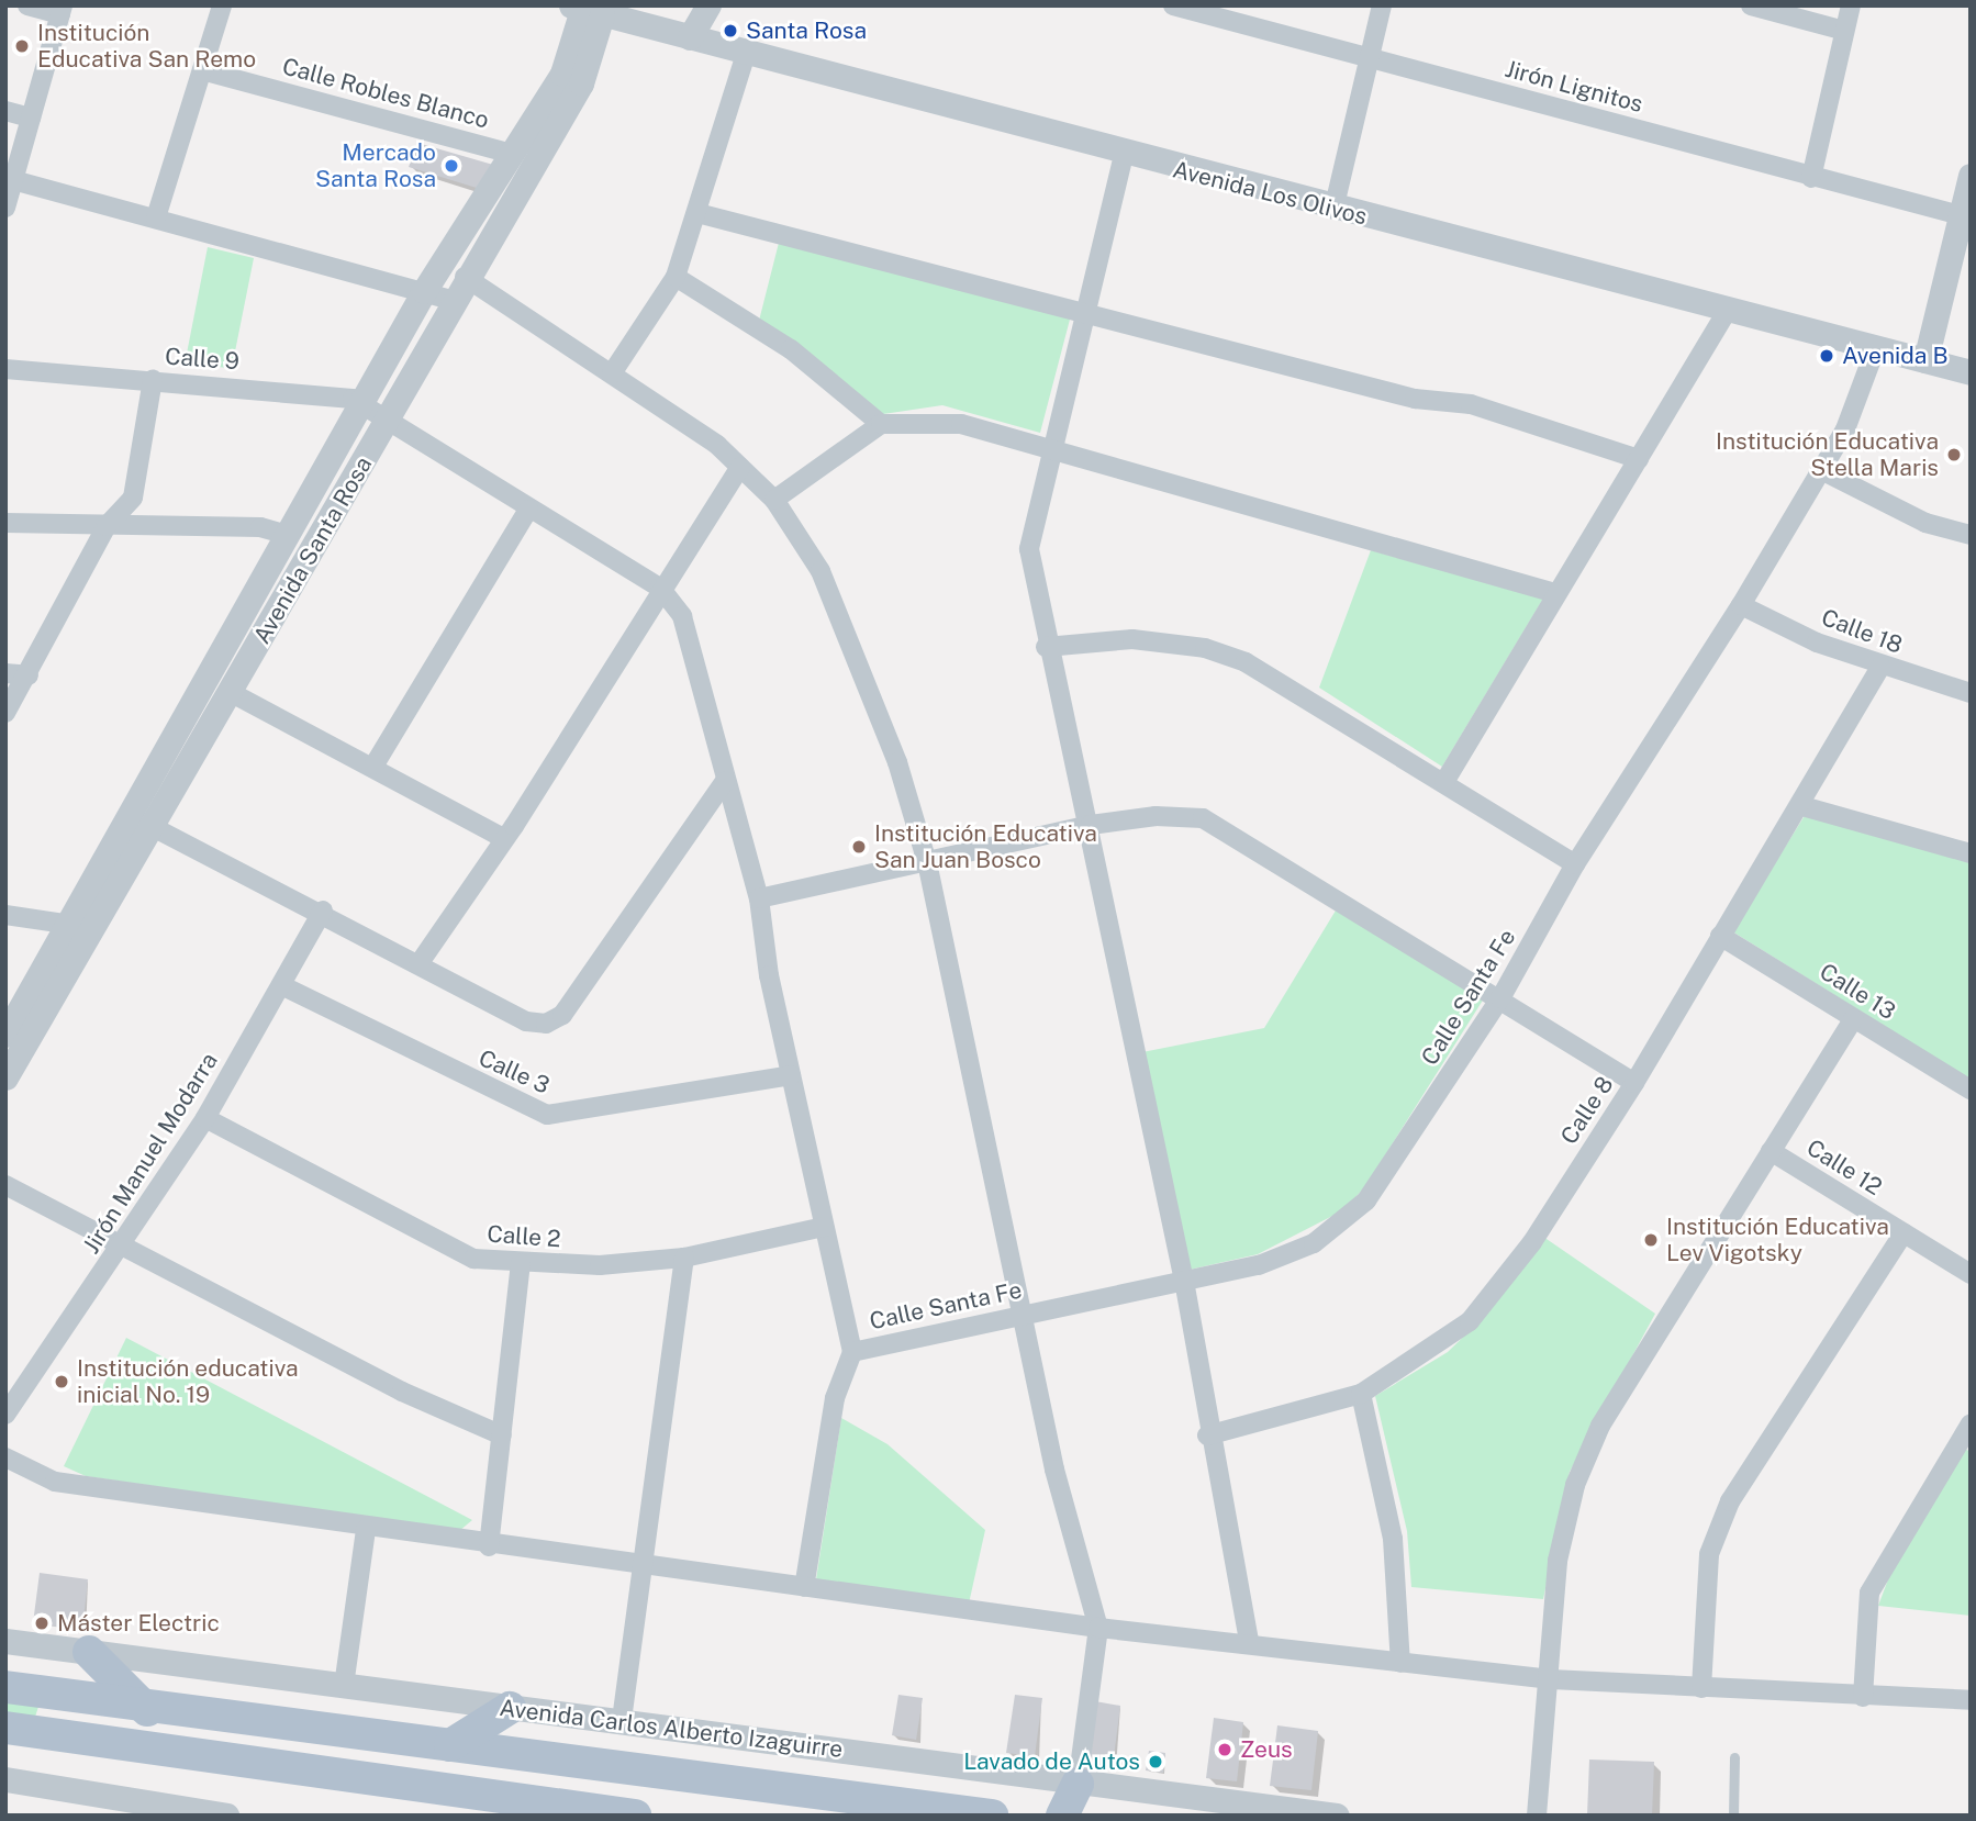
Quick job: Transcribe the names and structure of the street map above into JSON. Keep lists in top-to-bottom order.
{
  "streets": {
    "main road": ["Avenida Carlos Alberto Izaguirre"],
    "street": [
      "Jirón Lignitos",
      "Calle Robles Blanco",
      "Avenida Los Olivos",
      "Calle 9",
      "Avenida Santa Rosa",
      "Calle 18",
      "Calle 13",
      "Calle Santa Fe",
      "Calle 3",
      "Calle 8",
      "Jirón Manuel Modarra",
      "Calle 12",
      "Calle 2"
    ]
  },
  "crossings": [
    ["Calle Robles Blanco", "Avenida Santa Rosa"],
    ["Avenida Los Olivos", "Avenida Santa Rosa"],
    ["Avenida Los Olivos", "Calle Santa Fe"],
    ["Calle 9", "Avenida Santa Rosa"],
    ["Calle 18", "Calle Santa Fe"],
    ["Calle 18", "Calle 8"],
    ["Calle 13", "Calle 8"],
    ["Calle 3", "Jirón Manuel Modarra"],
    ["Jirón Manuel Modarra", "Calle 2"]
  ],
  "places": [
    "Santa Rosa",
    "Institución Educativa San Remo",
    "Mercado Santa Rosa",
    "Avenida B",
    "Institución Educativa Stella Maris",
    "Institución Educativa San Juan Bosco",
    "Institución Educativa Lev Vigotsky",
    "Institución educativa inicial No. 19",
    "Máster Electric",
    "Zeus",
    "Lavado de Autos"
  ]
}
